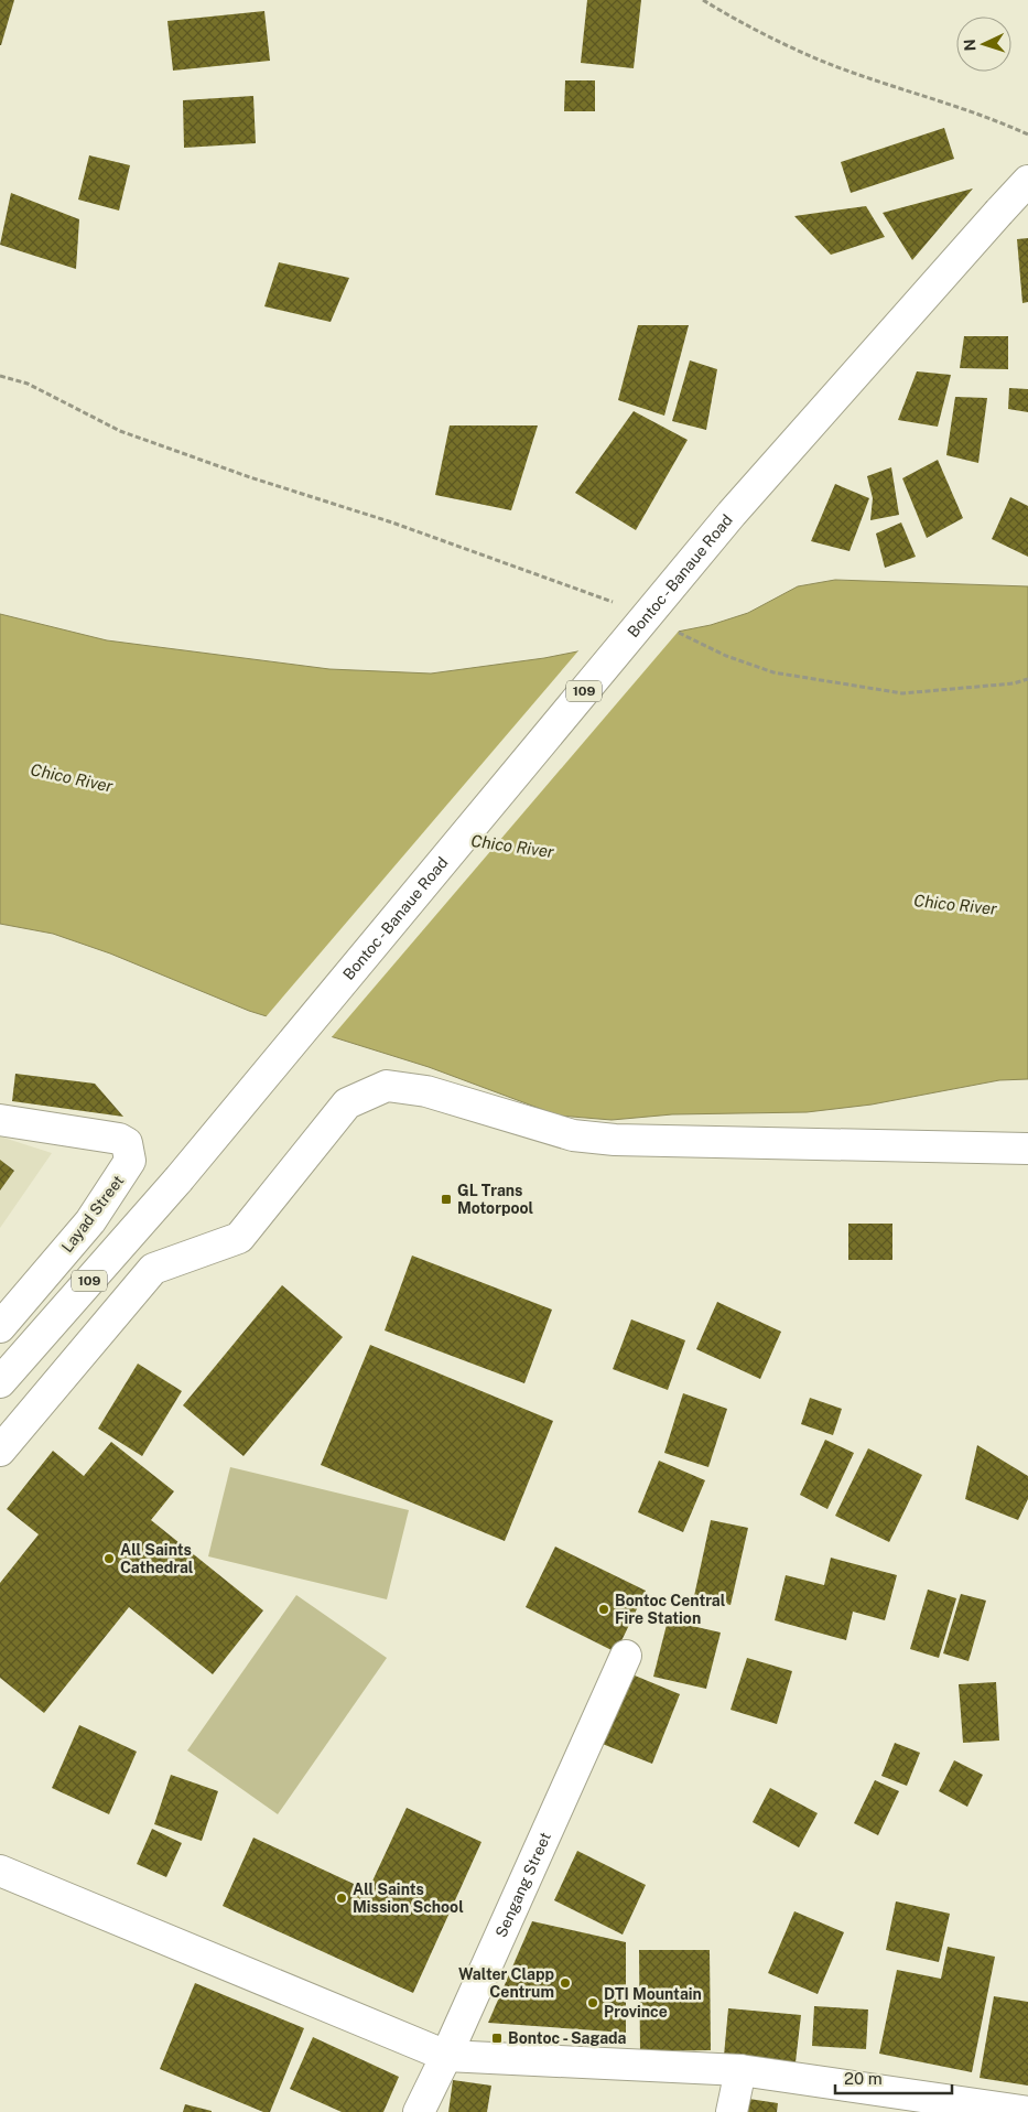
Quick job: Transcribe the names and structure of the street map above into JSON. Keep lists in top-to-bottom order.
{
  "streets": {
    "street": [
      "Bontoc - Banaue Road",
      "109",
      "Layad Street",
      "Sengang Street"
    ]
  },
  "water": ["Chico River"],
  "places": {
    "transit": ["GL Trans Motorpool", "Bontoc - Sagada"],
    "other": [
      "All Saints Cathedral",
      "Bontoc Central Fire Station",
      "All Saints Mission School",
      "Walter Clapp Centrum",
      "DTI Mountain Province"
    ]
  },
  "scale_bar": "20 m",
  "north": "left"
}
